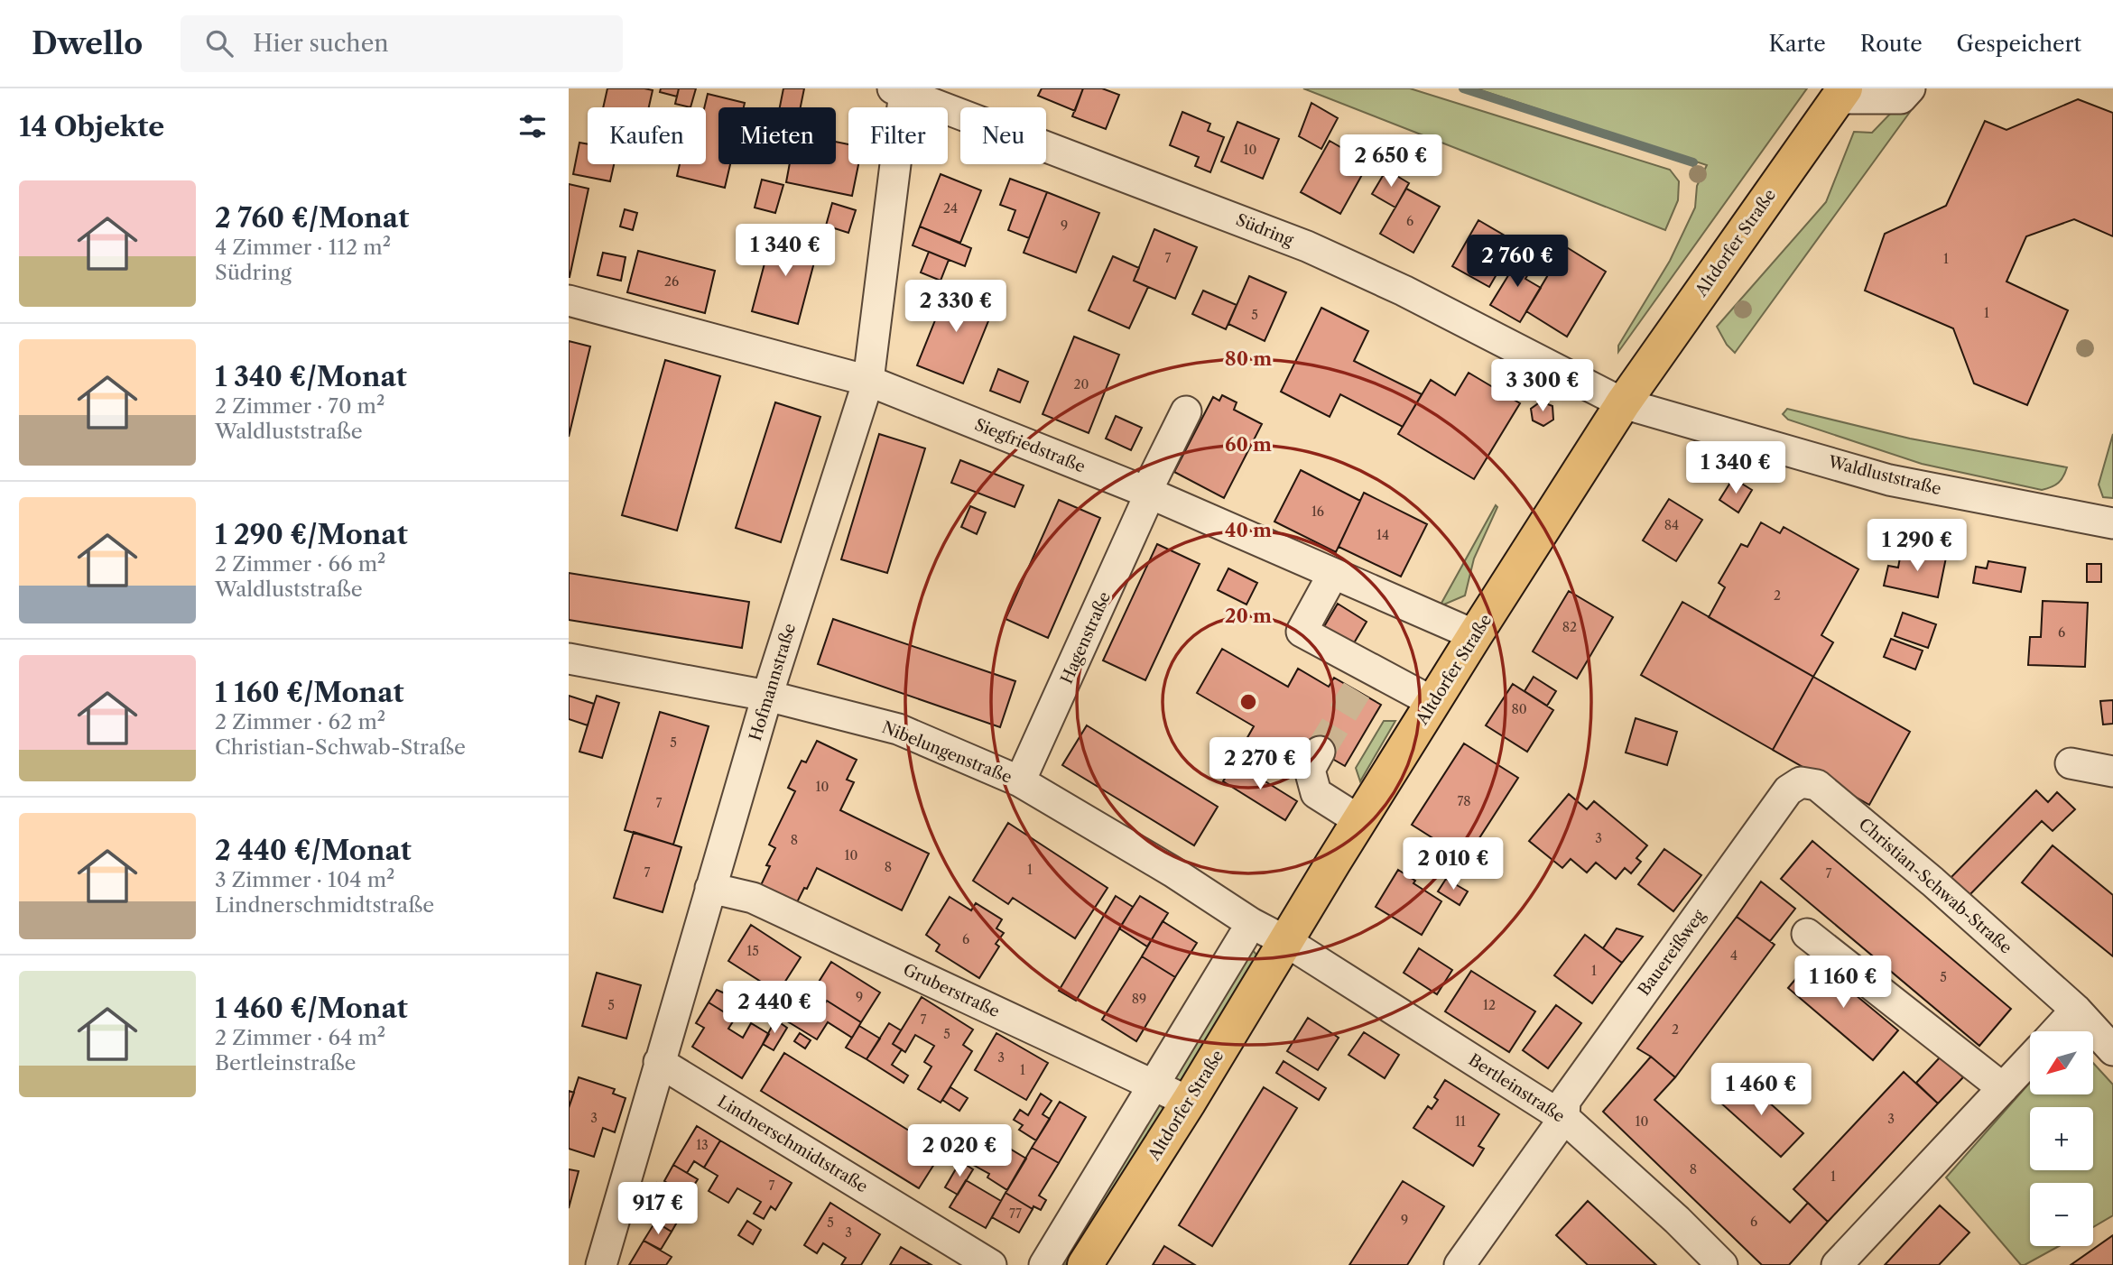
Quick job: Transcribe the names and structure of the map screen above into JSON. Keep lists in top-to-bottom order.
{
  "streets": {
    "main road": ["Altdorfer Straße"],
    "street": [
      "Südring",
      "Siegfriedstraße",
      "Waldluststraße",
      "Hagenstraße",
      "Hofmannstraße",
      "Nibelungenstraße",
      "Christian-Schwab-Straße",
      "Bauereißweg",
      "Gruberstraße",
      "Bertleinstraße",
      "Lindnerschmidtstraße"
    ]
  },
  "crossings": [
    ["Südring", "Altdorfer Straße"],
    ["Südring", "Waldluststraße"],
    ["Südring", "Hofmannstraße"],
    ["Altdorfer Straße", "Siegfriedstraße"],
    ["Altdorfer Straße", "Waldluststraße"],
    ["Altdorfer Straße", "Nibelungenstraße"],
    ["Altdorfer Straße", "Gruberstraße"],
    ["Altdorfer Straße", "Bertleinstraße"],
    ["Siegfriedstraße", "Hagenstraße"],
    ["Siegfriedstraße", "Hofmannstraße"],
    ["Hagenstraße", "Nibelungenstraße"],
    ["Hofmannstraße", "Nibelungenstraße"],
    ["Hofmannstraße", "Gruberstraße"],
    ["Hofmannstraße", "Lindnerschmidtstraße"],
    ["Nibelungenstraße", "Bertleinstraße"],
    ["Christian-Schwab-Straße", "Bauereißweg"],
    ["Bauereißweg", "Bertleinstraße"]
  ],
  "house_numbers": [
    "10",
    "24",
    "6",
    "9",
    "7",
    "1",
    "26",
    "1",
    "5",
    "20",
    "16",
    "84",
    "14",
    "2",
    "82",
    "6",
    "80",
    "5",
    "10",
    "78",
    "7",
    "3",
    "8",
    "10",
    "8",
    "1",
    "7",
    "7",
    "6",
    "15",
    "4",
    "1",
    "5",
    "9",
    "89",
    "5",
    "12",
    "7",
    "2",
    "5",
    "3",
    "1",
    "3",
    "3",
    "11",
    "10",
    "13",
    "8",
    "1",
    "7",
    "77",
    "9",
    "6",
    "5",
    "3"
  ],
  "north": "bottom left",
  "page": {
    "header": "Dwello",
    "search": "Hier suchen",
    "nav": ["Karte", "Route", "Gespeichert"],
    "heading": "14 Objekte",
    "chip": [
      "Kaufen",
      "Mieten",
      "Filter",
      "Neu"
    ],
    "price": [
      "2 650 €",
      "1 340 €",
      "2 760 €",
      "2 330 €",
      "3 300 €",
      "1 340 €",
      "1 290 €",
      "2 270 €",
      "2 010 €",
      "1 160 €",
      "2 440 €",
      "1 460 €",
      "2 020 €",
      "917 €"
    ],
    "list": [
      {
        "name": "2 760 €/Monat",
        "note": "4 Zimmer · 112 m² · Südring"
      },
      {
        "name": "1 340 €/Monat",
        "note": "2 Zimmer · 70 m² · Waldluststraße"
      },
      {
        "name": "1 290 €/Monat",
        "note": "2 Zimmer · 66 m² · Waldluststraße"
      },
      {
        "name": "1 160 €/Monat",
        "note": "2 Zimmer · 62 m² · Christian-Schwab-Straße"
      },
      {
        "name": "2 440 €/Monat",
        "note": "3 Zimmer · 104 m² · Lindnerschmidtstraße"
      },
      {
        "name": "1 460 €/Monat",
        "note": "2 Zimmer · 64 m² · Bertleinstraße"
      }
    ],
    "map_buttons": ["+", "−"]
  },
  "rings": [
    "80 m",
    "60 m",
    "40 m",
    "20 m"
  ]
}
